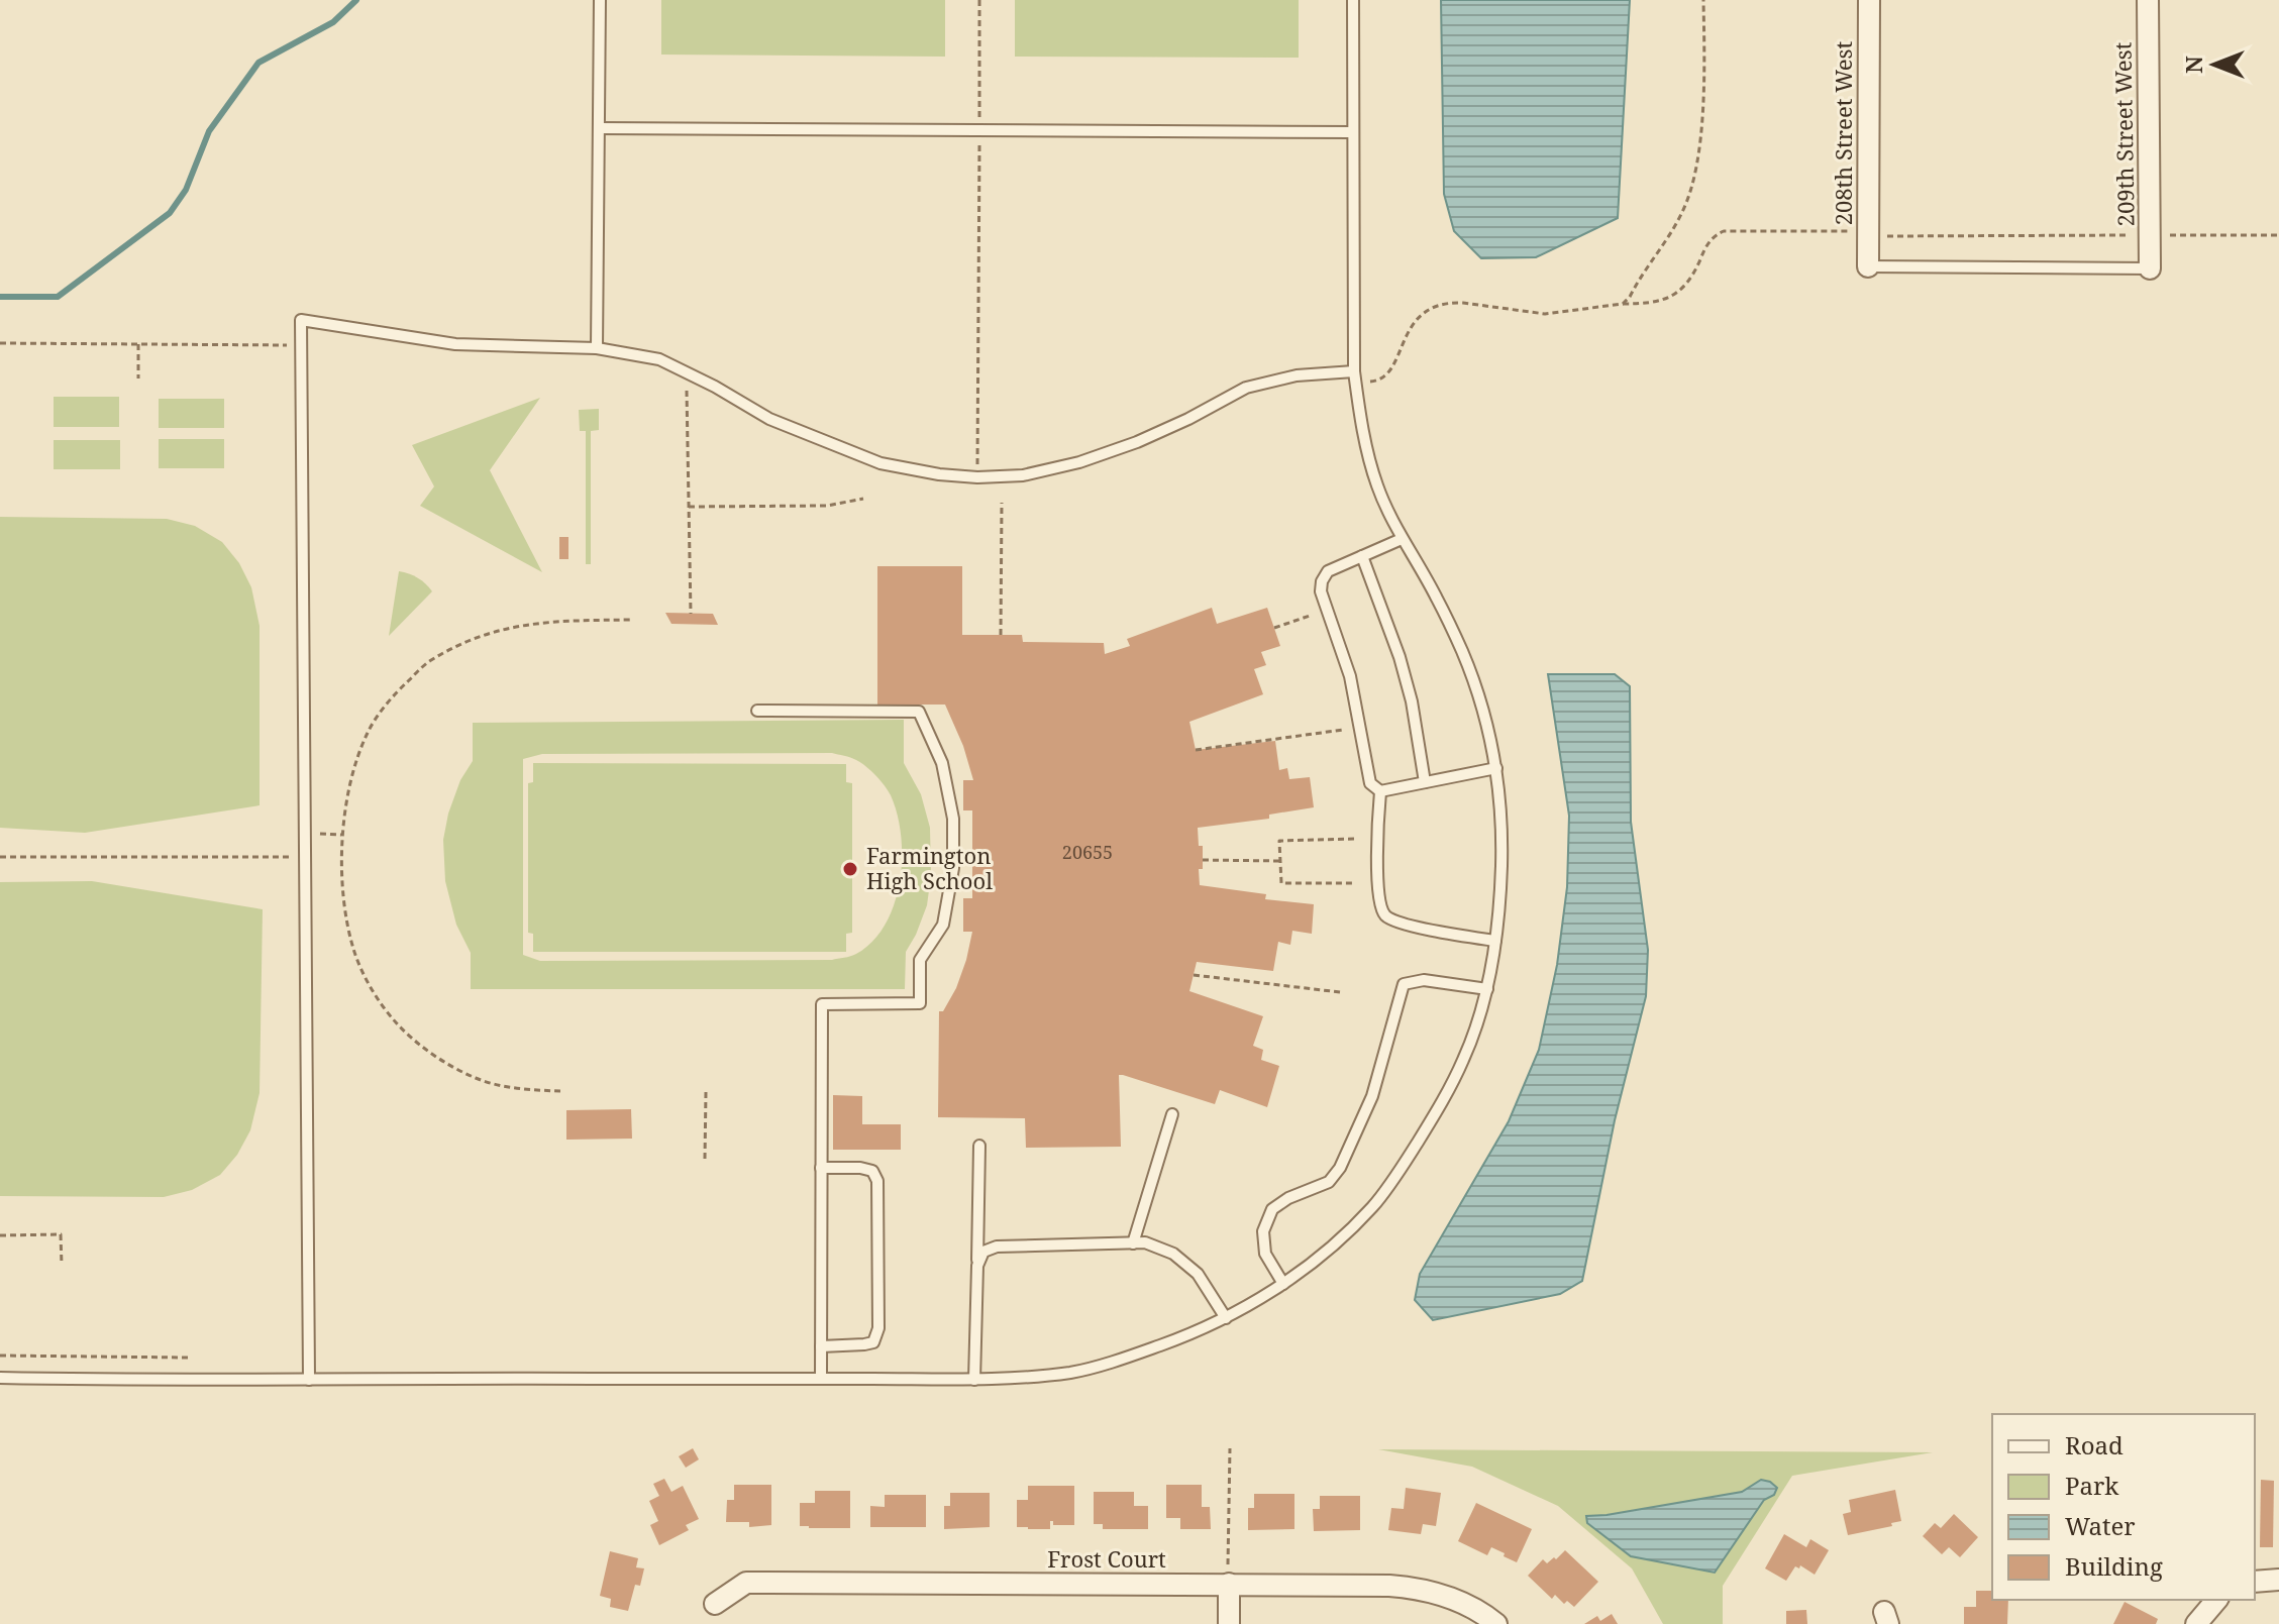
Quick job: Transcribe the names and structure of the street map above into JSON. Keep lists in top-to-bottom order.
{
  "streets": {
    "street": ["208th Street West", "209th Street West", "Frost Court"]
  },
  "places": ["Farmington High School"],
  "house_numbers": ["20655"],
  "legend": [
    "Road",
    "Park",
    "Water",
    "Building"
  ],
  "north": "left"
}
